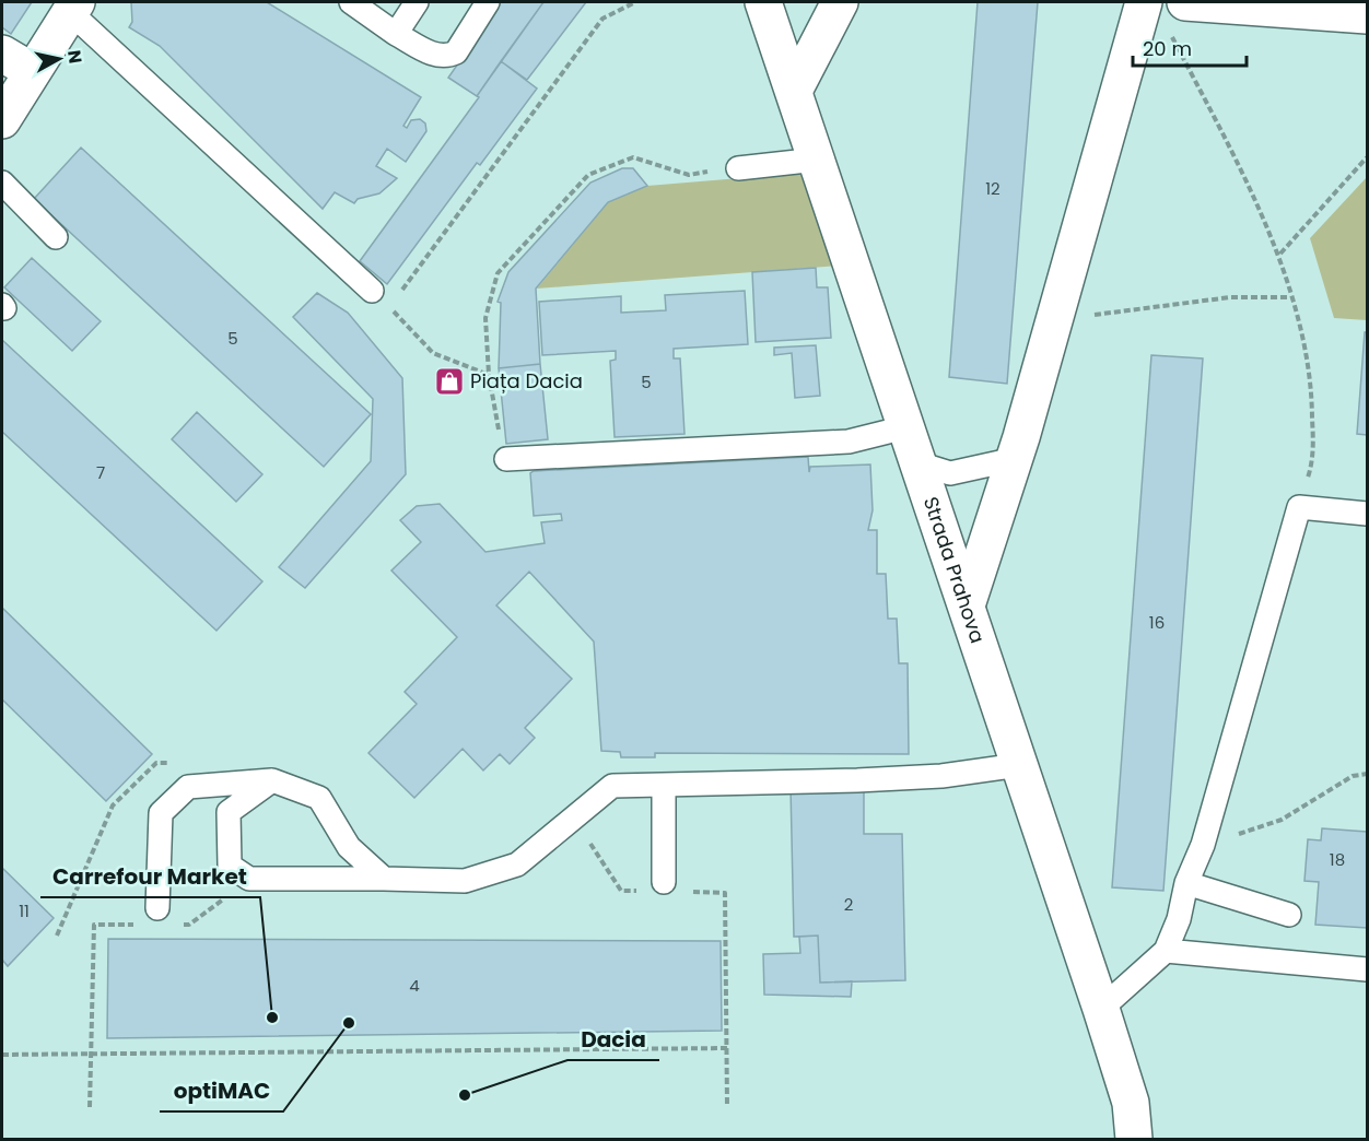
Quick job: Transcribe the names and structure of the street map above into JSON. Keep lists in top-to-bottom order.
{
  "streets": {
    "street": ["Strada Prahova"]
  },
  "places": {
    "shop": ["Piața Dacia"],
    "other": ["Carrefour Market", "optiMAC", "Dacia"]
  },
  "house_numbers": [
    "12",
    "5",
    "5",
    "7",
    "16",
    "18",
    "2",
    "11",
    "4"
  ],
  "scale_bar": "20 m",
  "north": "right"
}
